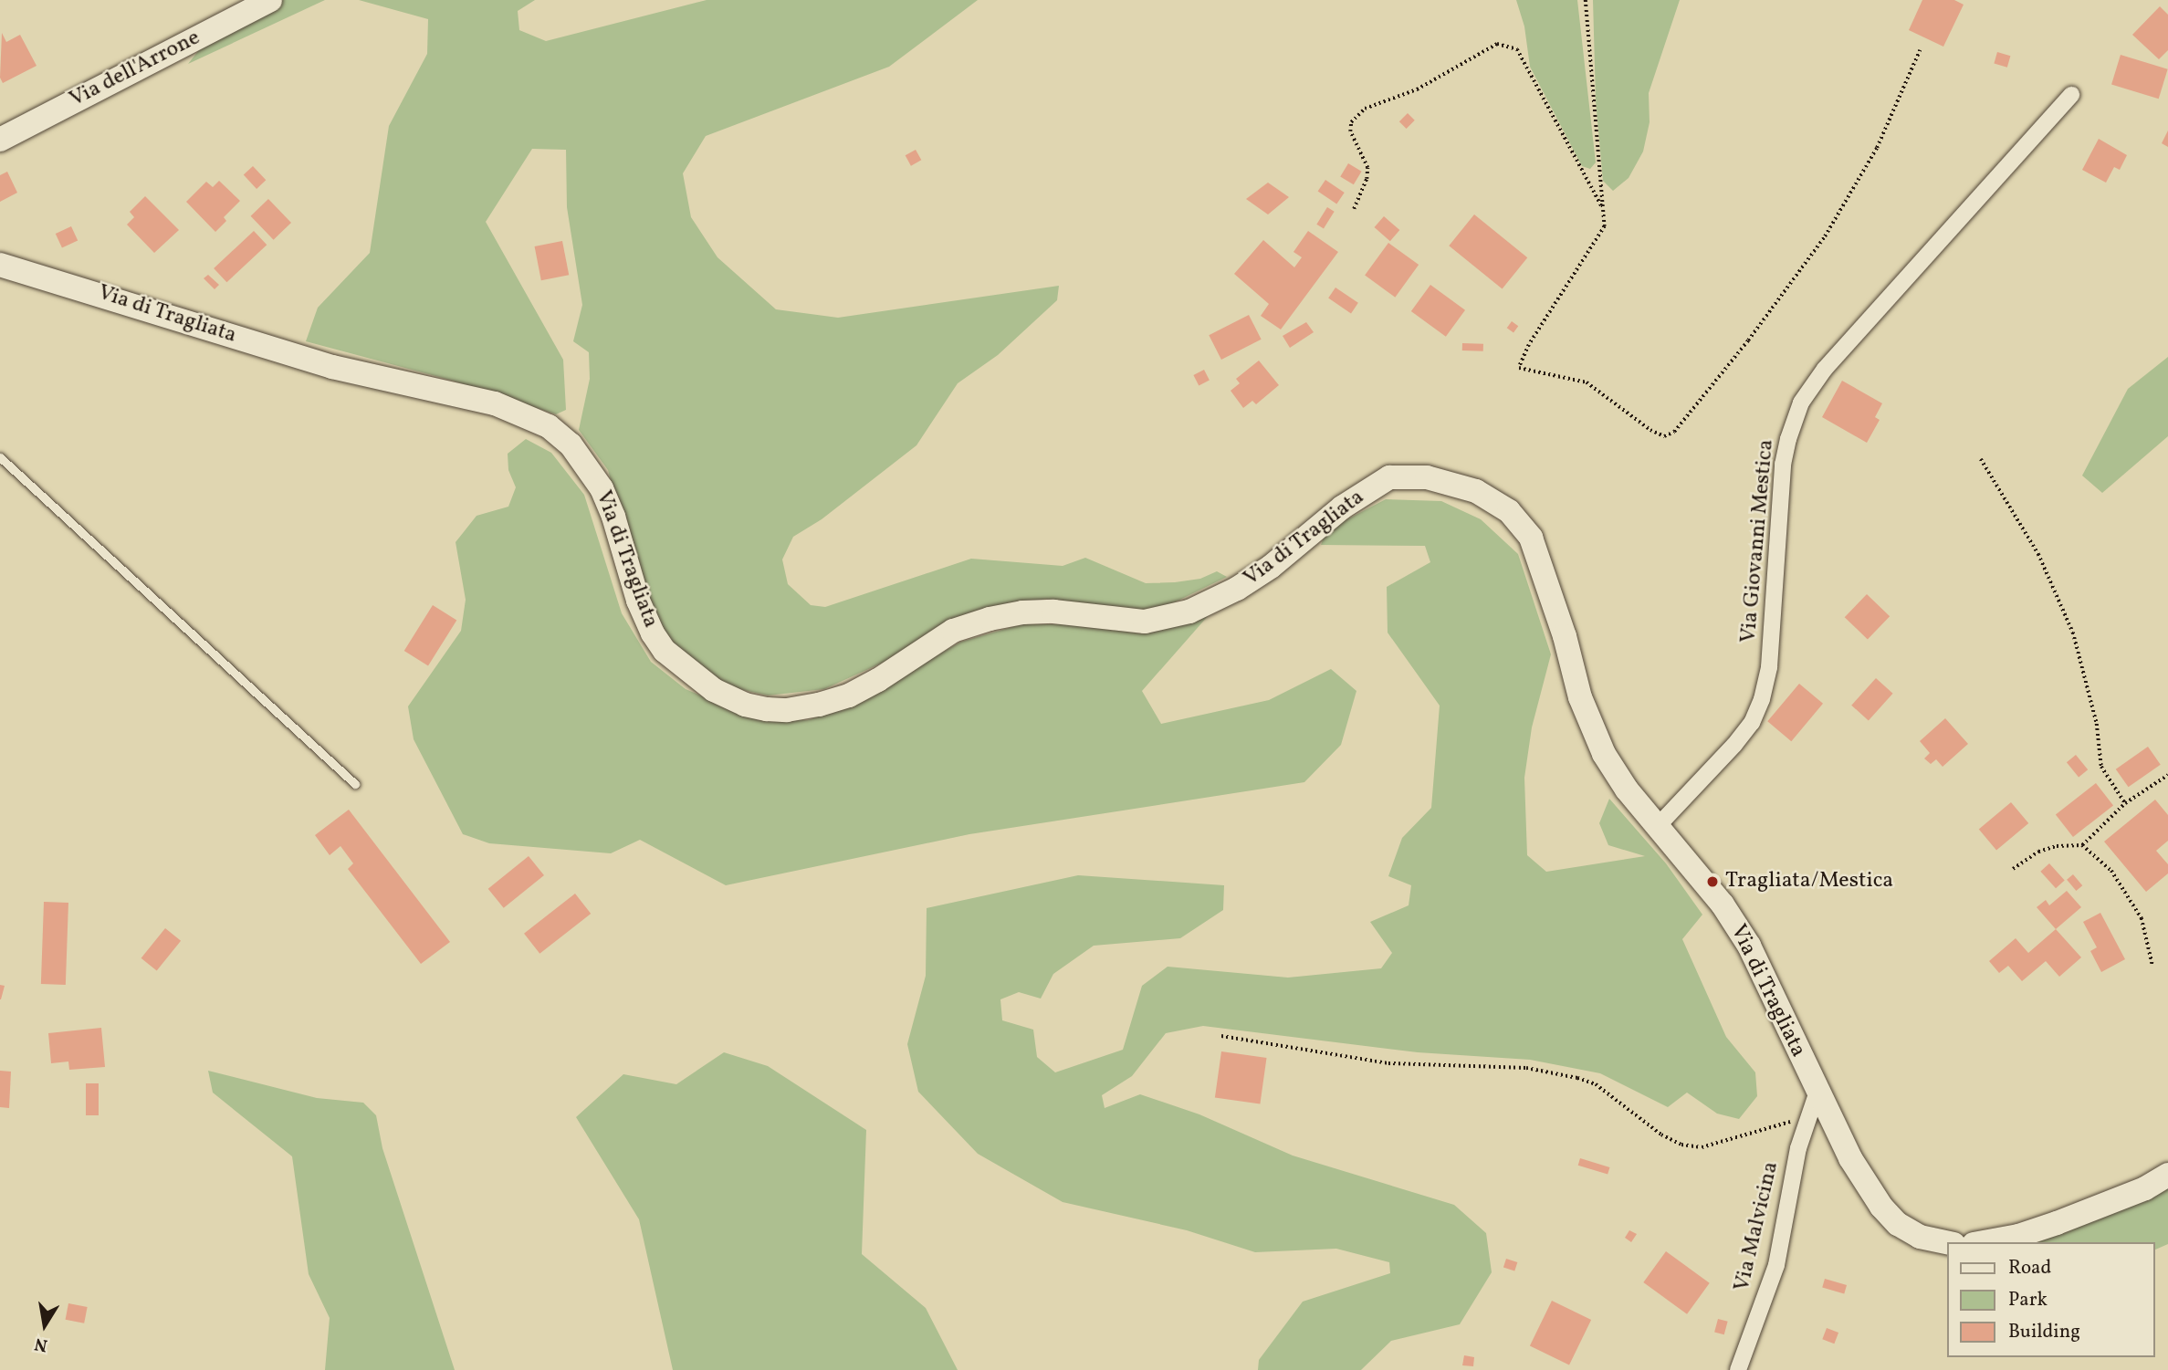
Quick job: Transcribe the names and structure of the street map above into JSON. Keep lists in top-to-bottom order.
{
  "streets": {
    "street": [
      "Via dell'Arrone",
      "Via di Tragliata",
      "Via Giovanni Mestica",
      "Via Malvicina"
    ]
  },
  "crossings": [
    ["Via di Tragliata", "Via Giovanni Mestica"],
    ["Via di Tragliata", "Via Malvicina"]
  ],
  "places": ["Tragliata/Mestica"],
  "legend": ["Road", "Park", "Building"],
  "north": "bottom"
}
